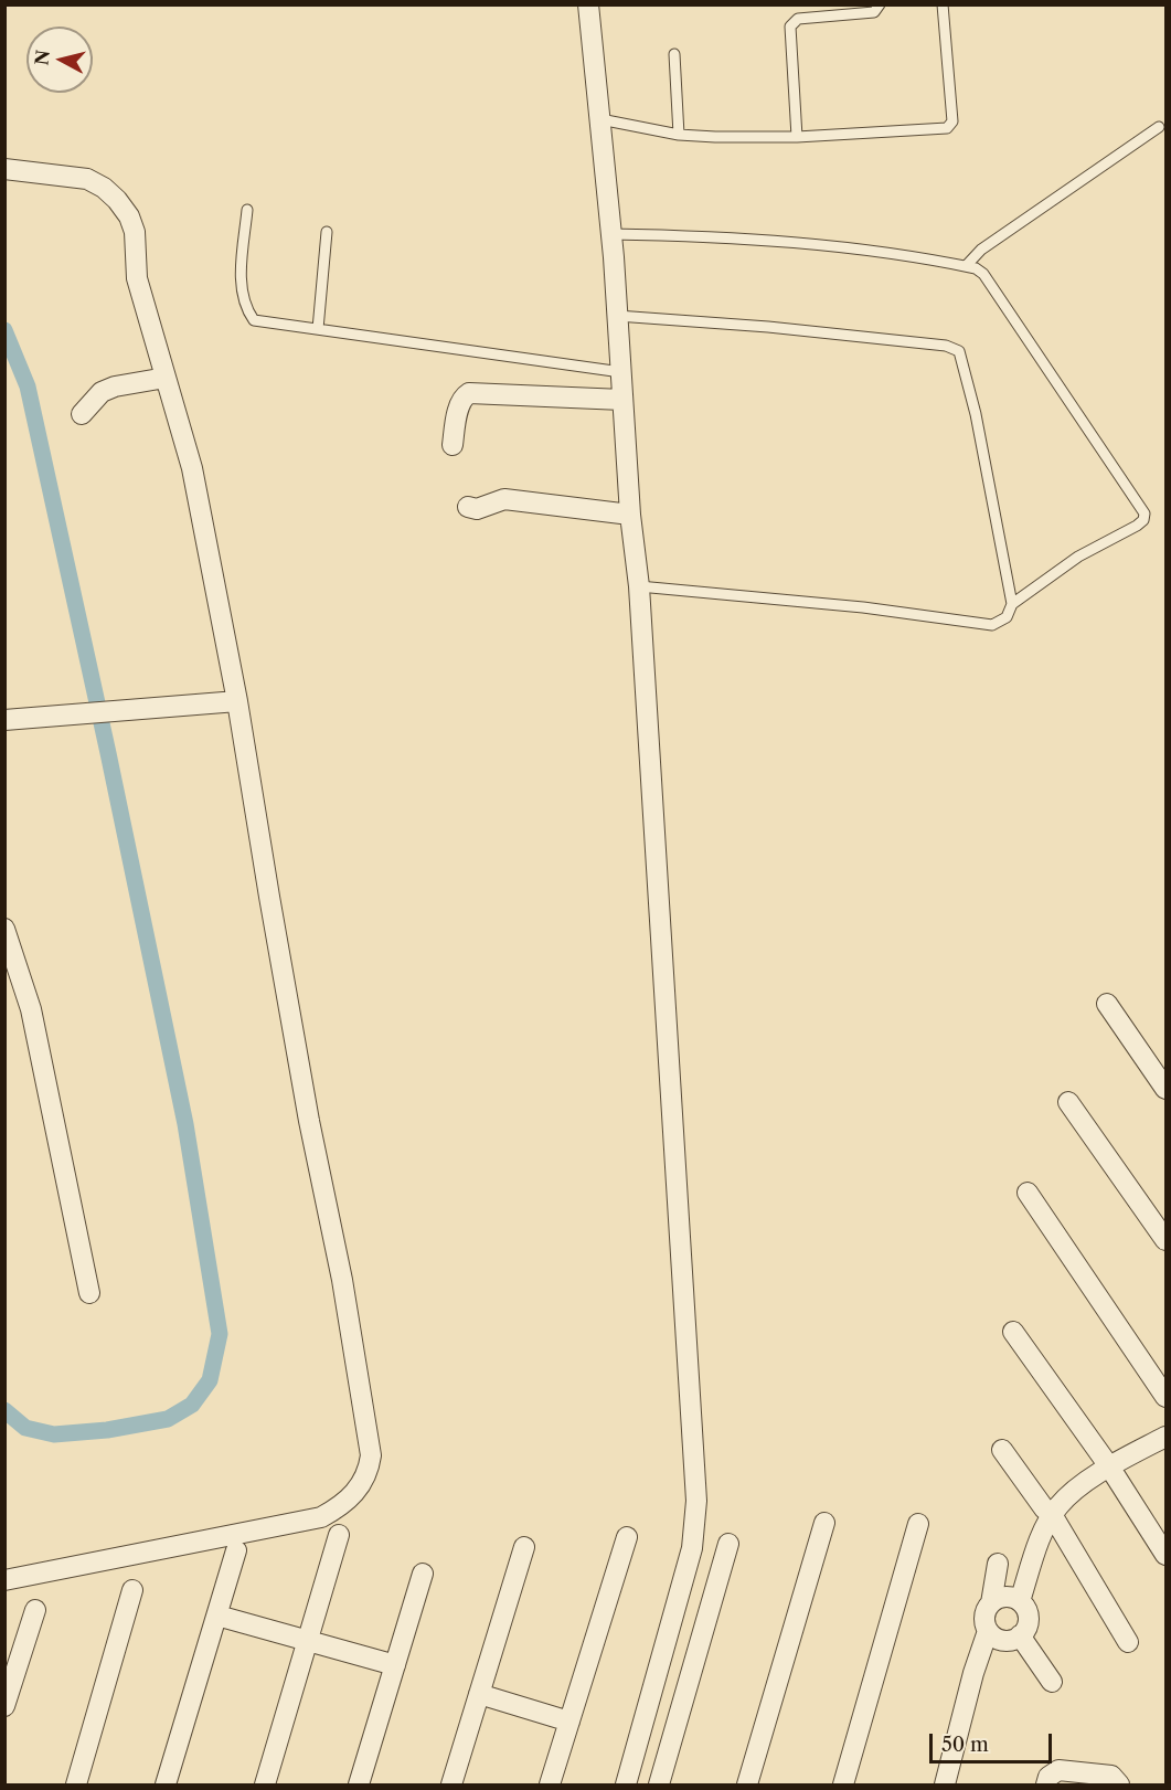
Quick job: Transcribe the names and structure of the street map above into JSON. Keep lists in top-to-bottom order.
{
  "scale_bar": "50 m",
  "north": "left"
}
